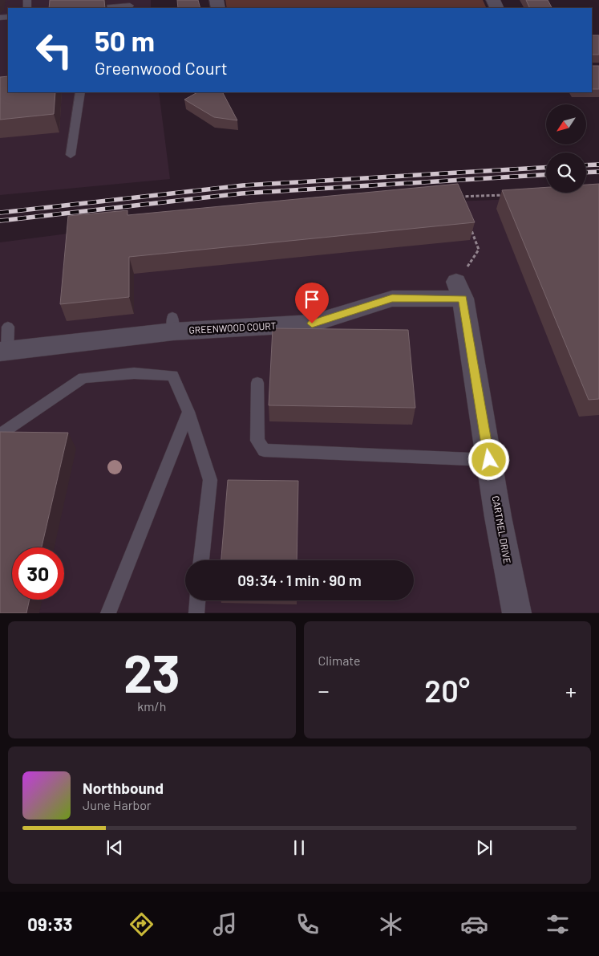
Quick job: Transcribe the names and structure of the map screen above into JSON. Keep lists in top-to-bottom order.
{
  "streets": {
    "street": ["GREENWOOD COURT", "CARTMEL DRIVE"]
  },
  "crossings": [
    ["GREENWOOD COURT", "CARTMEL DRIVE"]
  ],
  "north": "bottom left",
  "page": {
    "turn": ["50 m", "Greenwood Court"],
    "limit": "30",
    "trip": "09:34 · 1 min · 90 m",
    "tile": [
      ["23", "km/h"],
      "Climate"
    ],
    "heat": ["−", "20°", "+"],
    "song": ["Northbound", "June Harbor"],
    "tabs": "09:33"
  }
}
